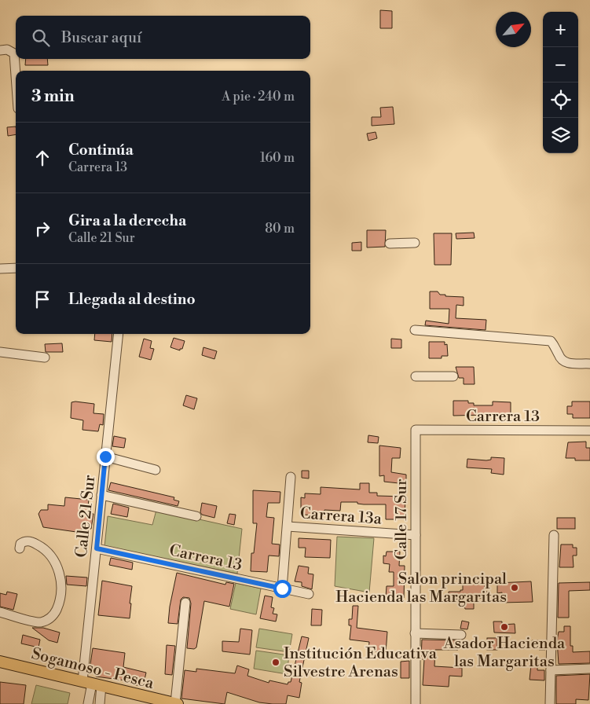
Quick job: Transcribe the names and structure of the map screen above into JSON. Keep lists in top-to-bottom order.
{
  "streets": {
    "main road": ["Sogamoso - Pesca"],
    "street": [
      "Carrera 13",
      "Carrera 13a",
      "Calle 21 Sur",
      "Calle 17 Sur"
    ]
  },
  "crossings": [
    ["Carrera 13", "Calle 21 Sur"],
    ["Carrera 13", "Calle 17 Sur"],
    ["Carrera 13a", "Calle 17 Sur"],
    ["Calle 21 Sur", "Sogamoso - Pesca"]
  ],
  "places": ["Salon principal Hacienda las Margaritas", "Asador Hacienda las Margaritas", "Institución Educativa Silvestre Arenas"],
  "north": "top right",
  "page": {
    "map_buttons": ["+", "−"],
    "search": "Buscar aquí",
    "heading": ["3 min", "A pie · 240 m"],
    "list": [
      ["Continúa", "Carrera 13", "160 m"],
      ["Gira a la derecha", "Calle 21 Sur", "80 m"],
      "Llegada al destino"
    ]
  }
}
